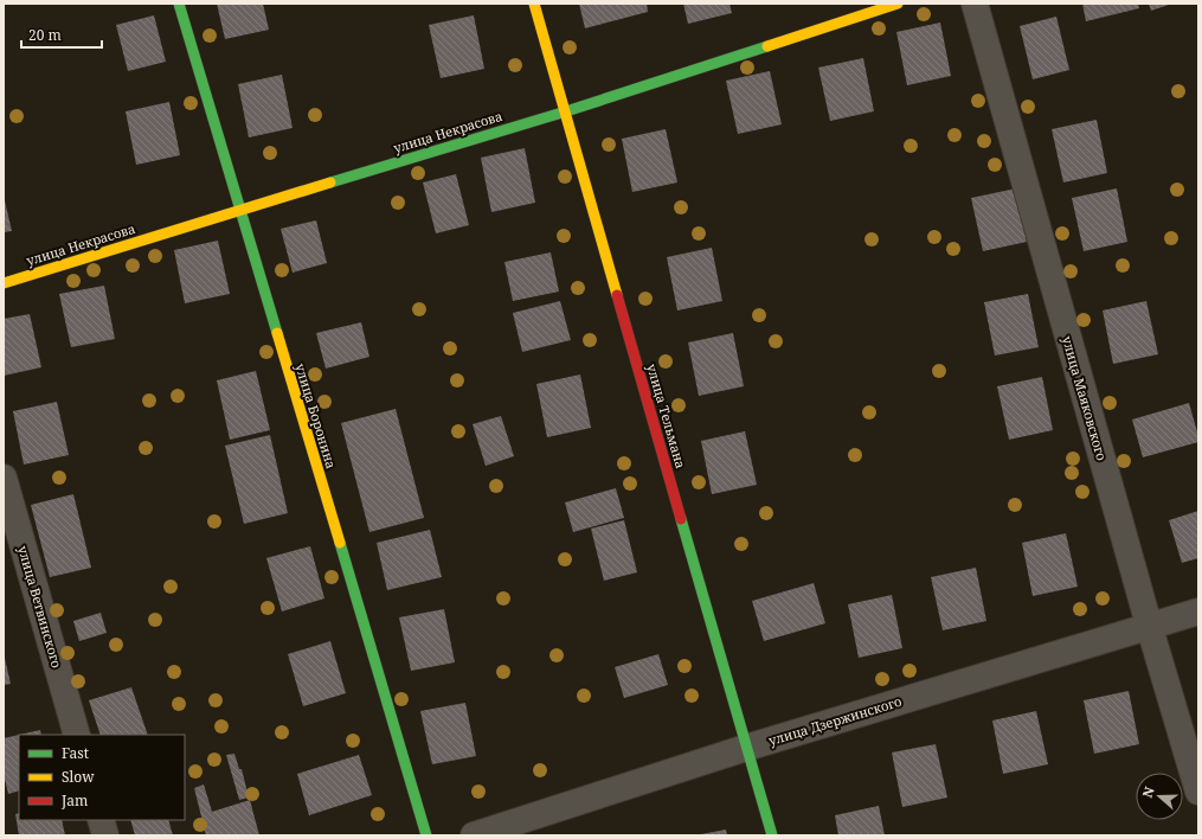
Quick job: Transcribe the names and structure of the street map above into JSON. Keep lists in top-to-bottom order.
{
  "streets": {
    "street": [
      "улица Некрасова",
      "улица Маяковского",
      "улица Боронина",
      "улица Тельмана",
      "улица Ветвинского",
      "улица Дзержинского"
    ]
  },
  "crossings": [
    ["улица Некрасова", "улица Боронина"],
    ["улица Некрасова", "улица Тельмана"],
    ["улица Маяковского", "улица Дзержинского"],
    ["улица Тельмана", "улица Дзержинского"]
  ],
  "legend": ["Fast", "Slow", "Jam"],
  "scale_bar": "20 m",
  "north": "left"
}
